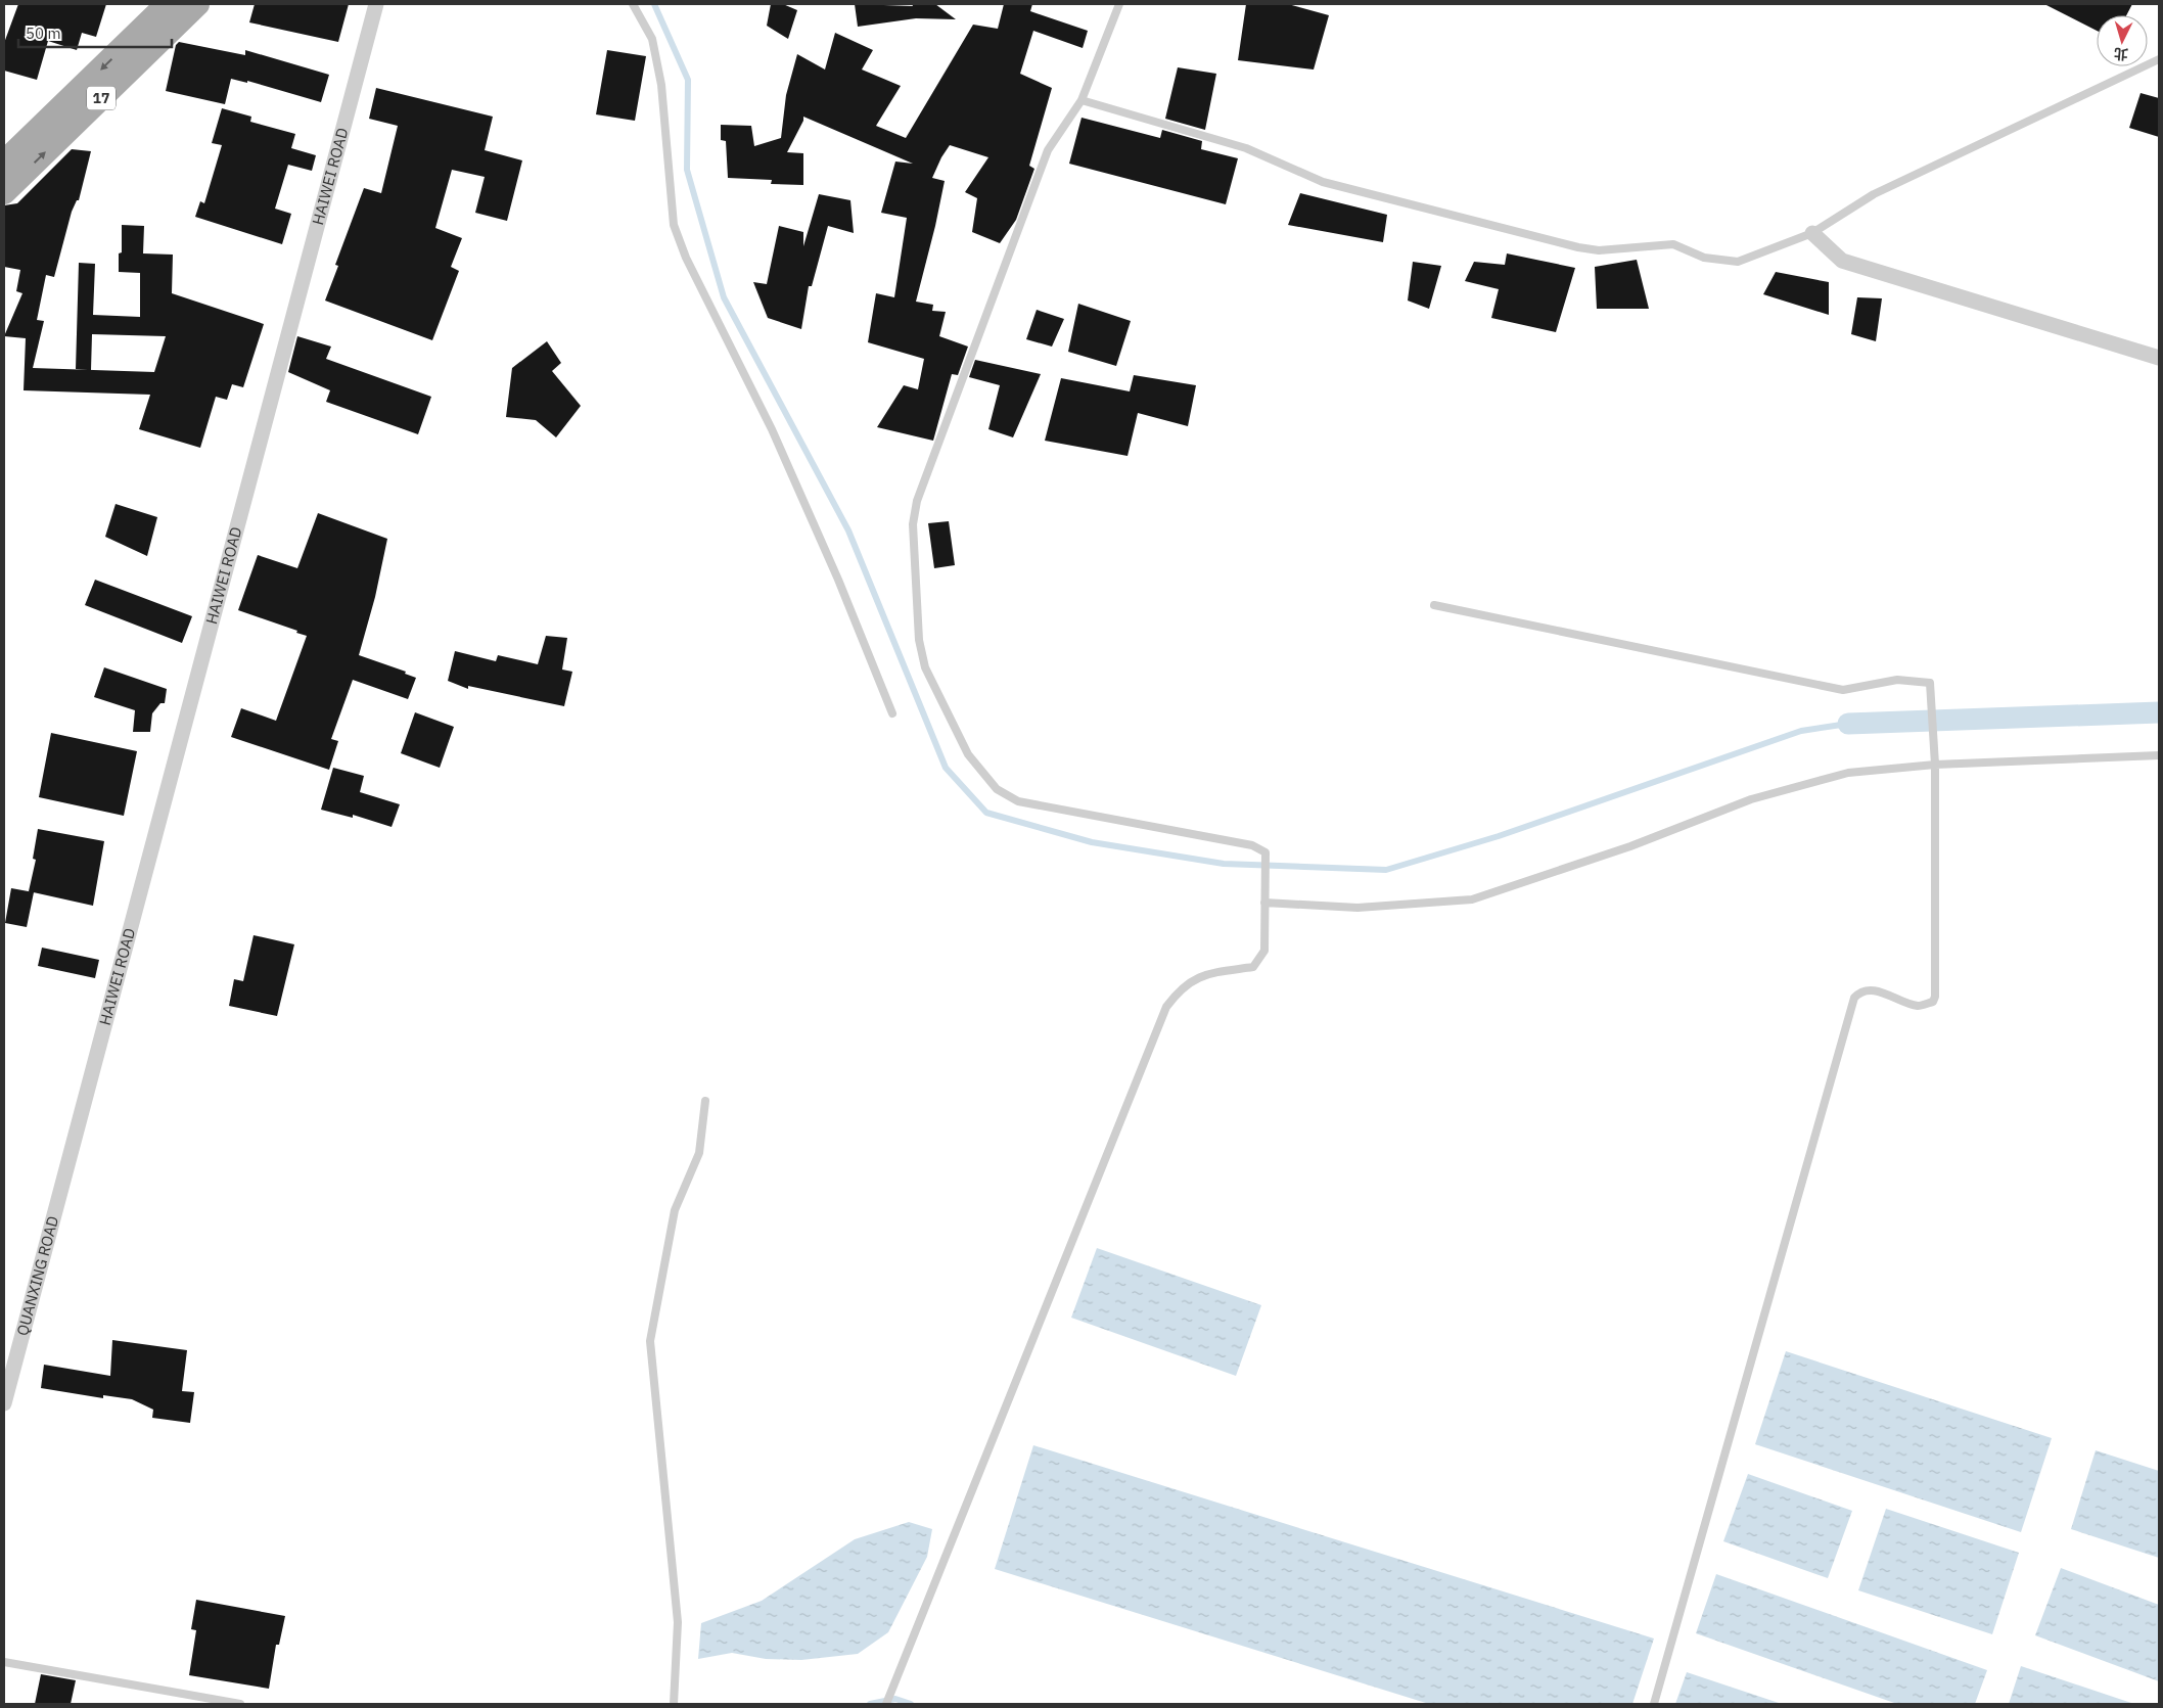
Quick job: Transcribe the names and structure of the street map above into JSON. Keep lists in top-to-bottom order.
{
  "streets": {
    "main road": ["17"],
    "street": ["HAIWEI ROAD", "QUANXING ROAD"]
  },
  "crossings": [
    ["HAIWEI ROAD", "QUANXING ROAD"]
  ],
  "scale_bar": "50 m",
  "north": "bottom"
}
